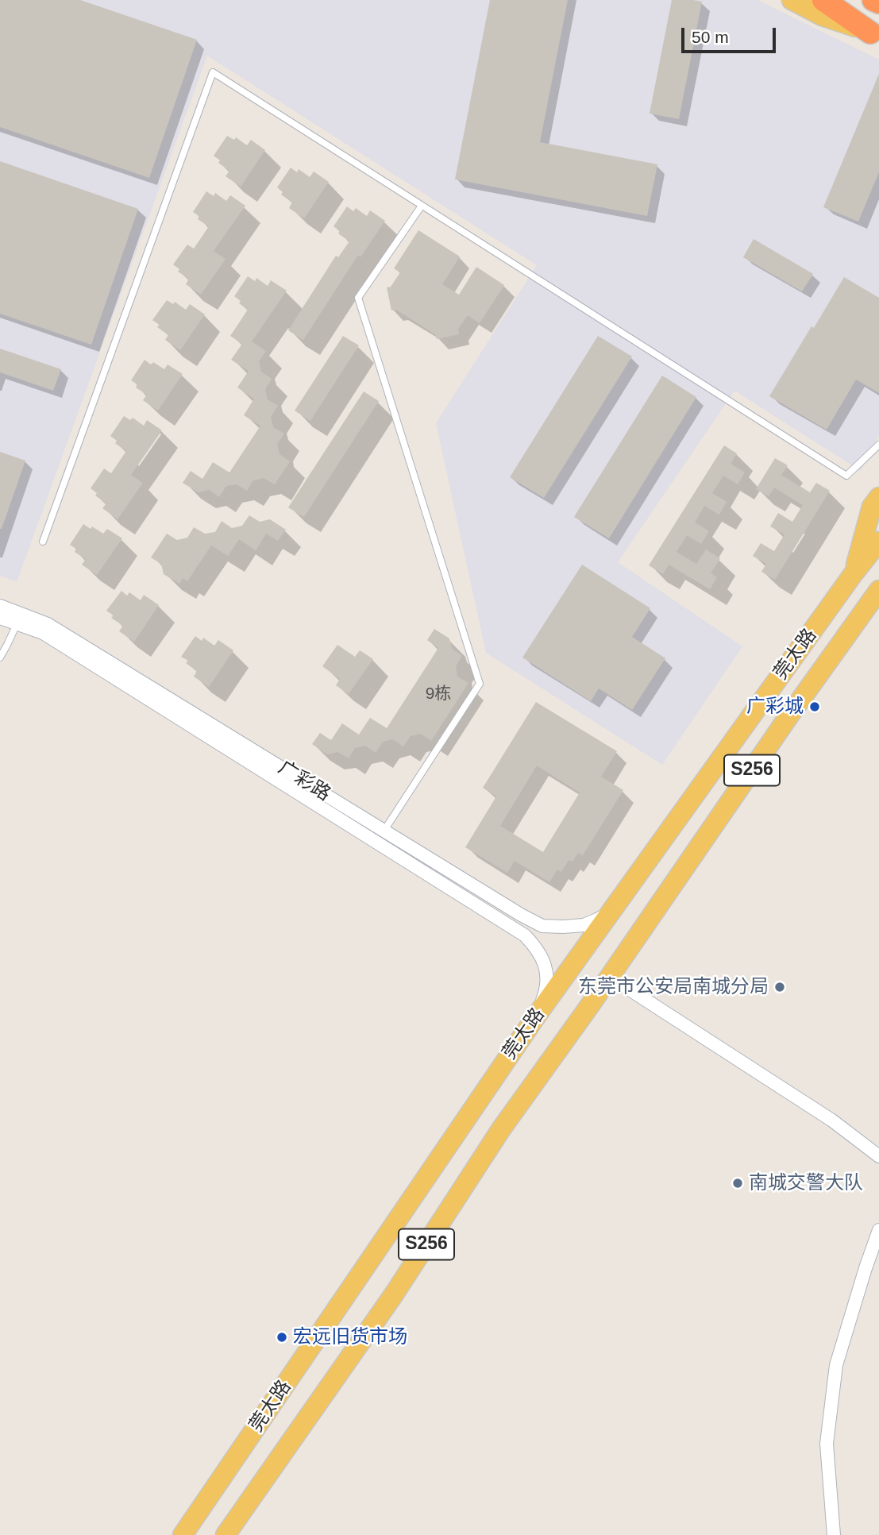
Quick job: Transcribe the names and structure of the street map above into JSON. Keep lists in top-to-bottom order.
{
  "streets": {
    "main road": ["莞太路", "S256"],
    "street": ["广彩路"]
  },
  "crossings": [
    ["莞太路", "广彩路"]
  ],
  "places": [
    "广彩城",
    "东莞市公安局南城分局",
    "南城交警大队",
    "宏远旧货市场"
  ],
  "house_numbers": ["9栋"],
  "scale_bar": "50 m"
}
